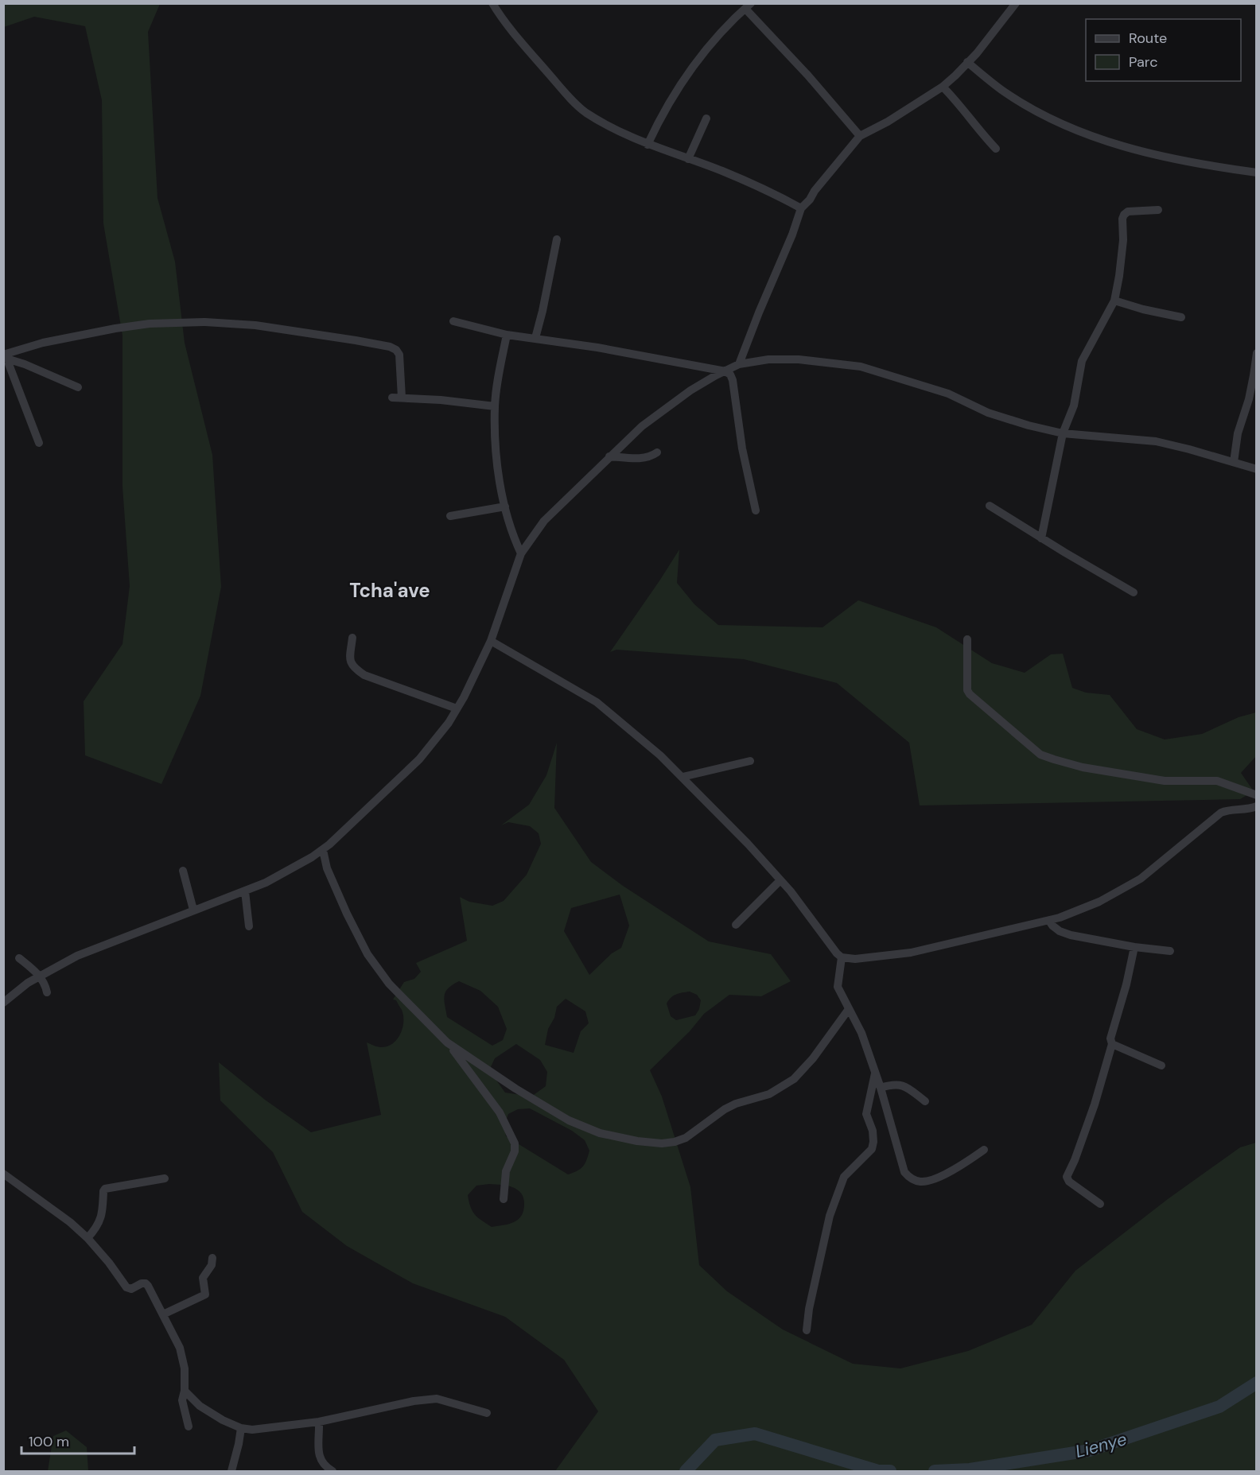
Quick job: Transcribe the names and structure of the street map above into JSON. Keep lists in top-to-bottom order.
{
  "districts": ["Tcha'ave"],
  "water": ["Lienye"],
  "legend": ["Route", "Parc"],
  "scale_bar": "100 m"
}
